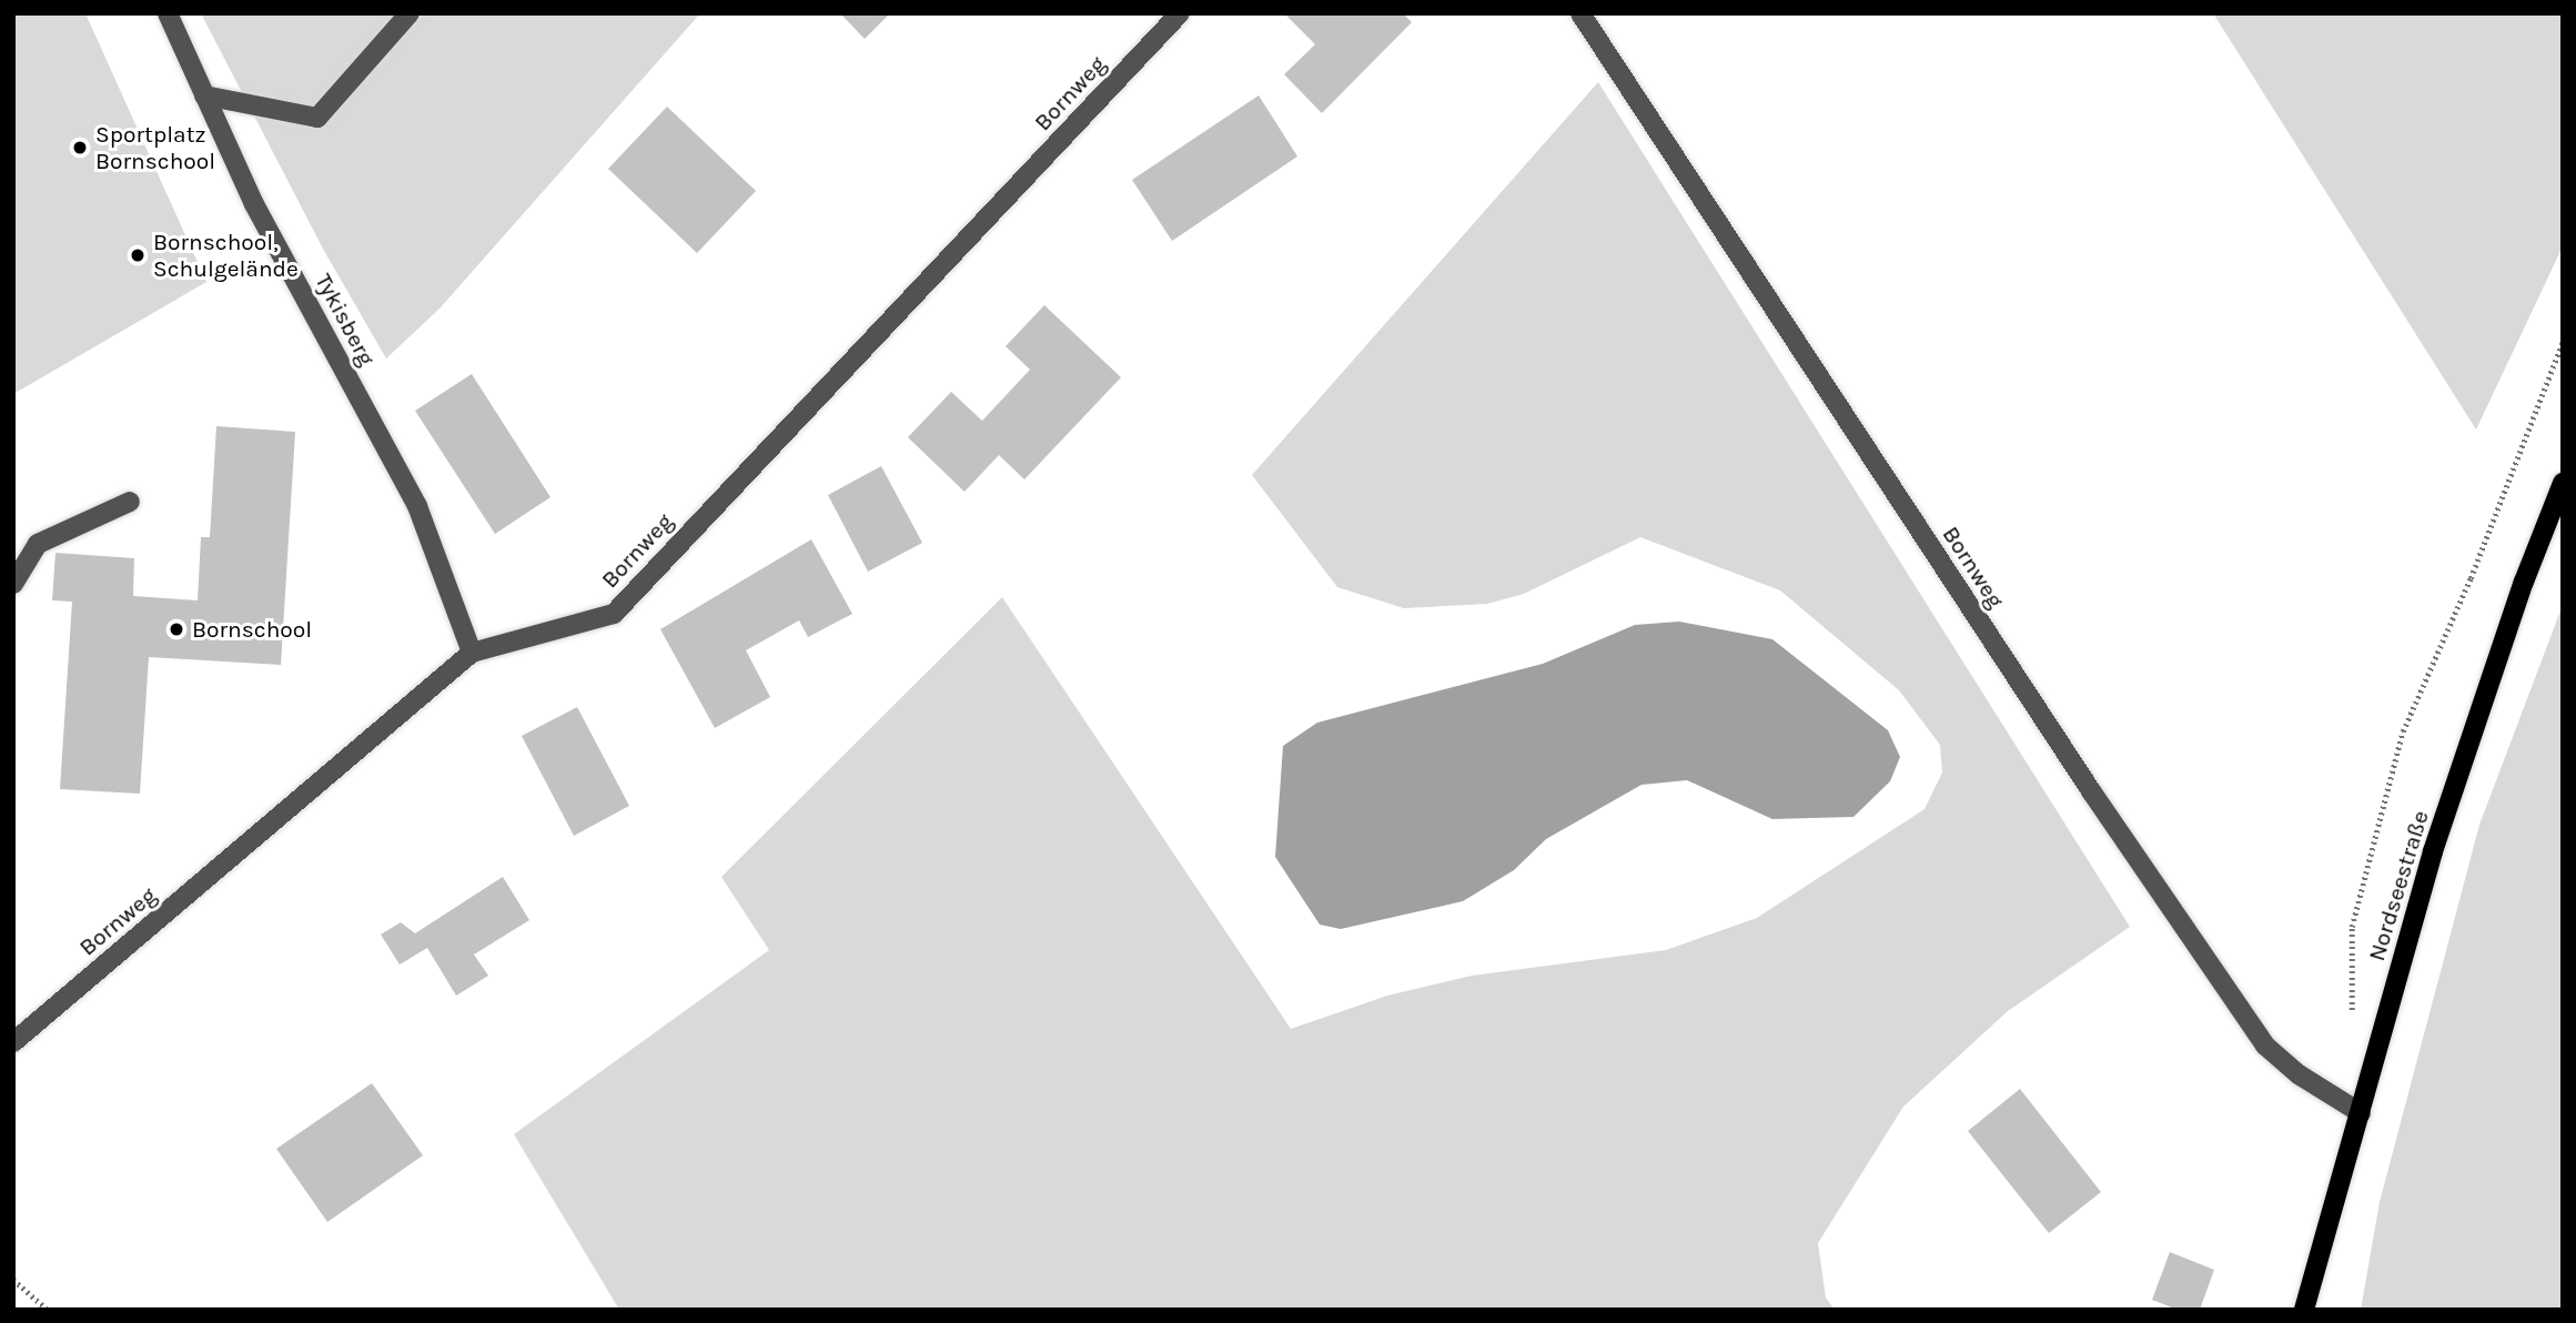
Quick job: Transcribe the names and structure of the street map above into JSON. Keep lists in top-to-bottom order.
{
  "streets": {
    "main road": ["Nordseestraße"],
    "street": ["Bornweg", "Tykisberg"]
  },
  "crossings": [
    ["Bornweg", "Tykisberg"],
    ["Bornweg", "Nordseestraße"]
  ],
  "places": ["Sportplatz Bornschool", "Bornschool, Schulgelände", "Bornschool"]
}
